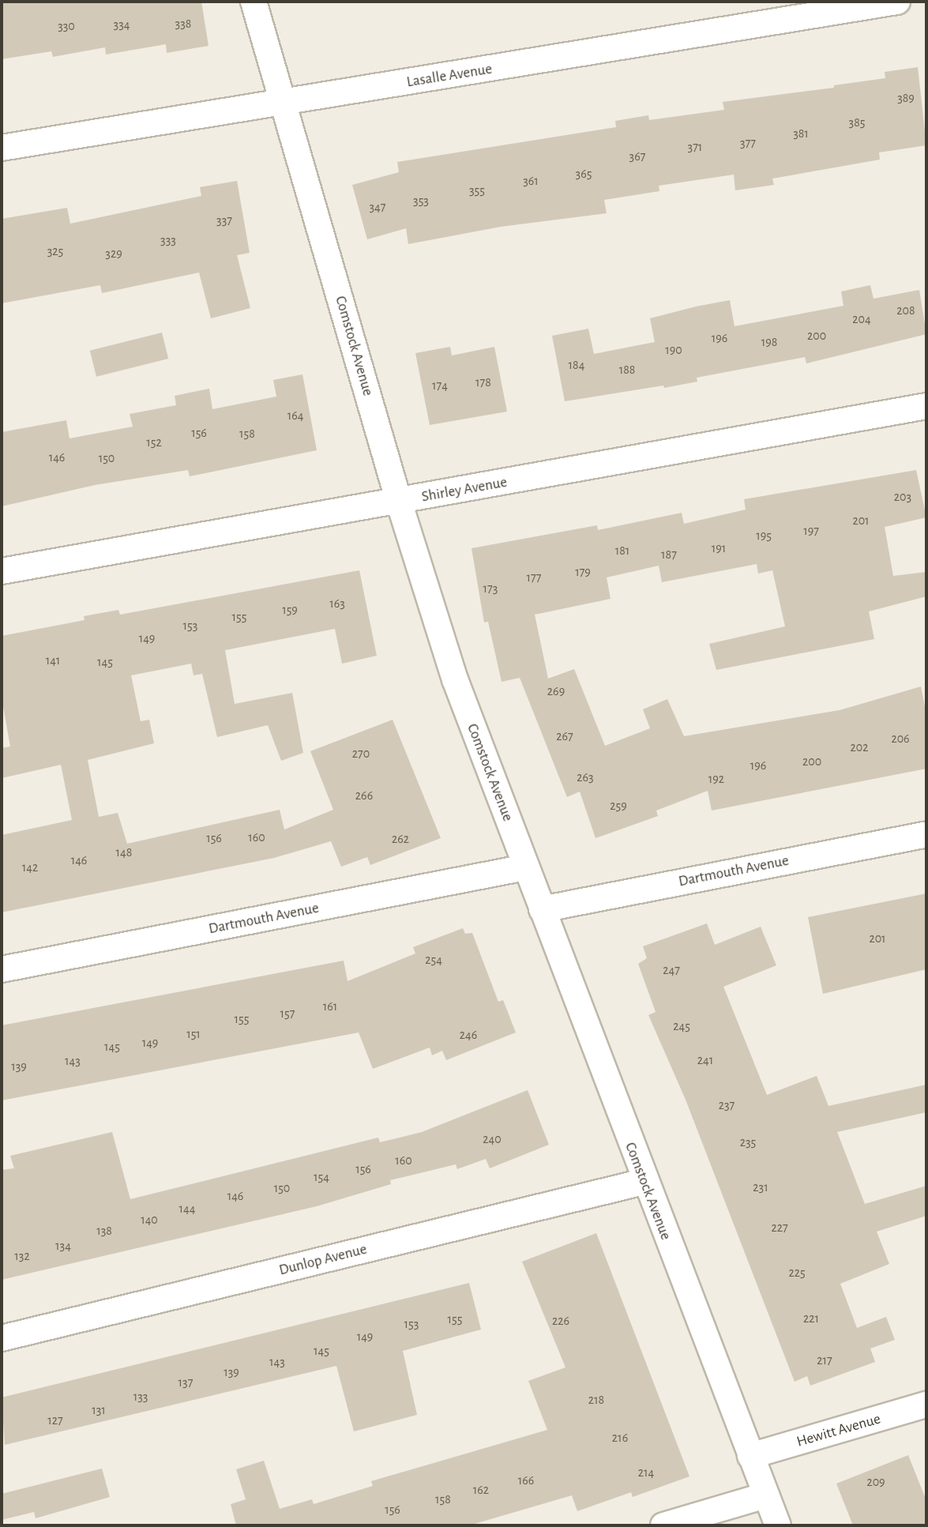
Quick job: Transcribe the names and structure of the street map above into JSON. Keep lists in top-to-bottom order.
{
  "streets": {
    "street": [
      "Lasalle Avenue",
      "Comstock Avenue",
      "Shirley Avenue",
      "Dartmouth Avenue",
      "Dunlop Avenue",
      "Hewitt Avenue"
    ]
  },
  "crossings": [
    ["Lasalle Avenue", "Comstock Avenue"],
    ["Comstock Avenue", "Shirley Avenue"],
    ["Comstock Avenue", "Dartmouth Avenue"],
    ["Comstock Avenue", "Dunlop Avenue"],
    ["Comstock Avenue", "Hewitt Avenue"]
  ],
  "house_numbers": [
    "338",
    "334",
    "330",
    "389",
    "385",
    "381",
    "377",
    "371",
    "367",
    "365",
    "361",
    "355",
    "353",
    "347",
    "337",
    "333",
    "325",
    "329",
    "208",
    "204",
    "200",
    "196",
    "198",
    "190",
    "184",
    "188",
    "178",
    "174",
    "164",
    "156",
    "158",
    "152",
    "146",
    "150",
    "203",
    "201",
    "197",
    "195",
    "191",
    "181",
    "187",
    "179",
    "177",
    "173",
    "163",
    "159",
    "155",
    "153",
    "149",
    "141",
    "145",
    "269",
    "267",
    "206",
    "202",
    "270",
    "200",
    "196",
    "263",
    "192",
    "266",
    "259",
    "160",
    "156",
    "262",
    "148",
    "146",
    "142",
    "201",
    "254",
    "247",
    "161",
    "157",
    "155",
    "245",
    "151",
    "246",
    "149",
    "145",
    "241",
    "143",
    "139",
    "237",
    "240",
    "235",
    "160",
    "156",
    "154",
    "231",
    "150",
    "146",
    "144",
    "140",
    "227",
    "138",
    "134",
    "132",
    "225",
    "221",
    "155",
    "226",
    "153",
    "149",
    "145",
    "217",
    "143",
    "139",
    "137",
    "133",
    "218",
    "131",
    "127",
    "216",
    "214",
    "166",
    "209",
    "162",
    "158",
    "156"
  ]
}
